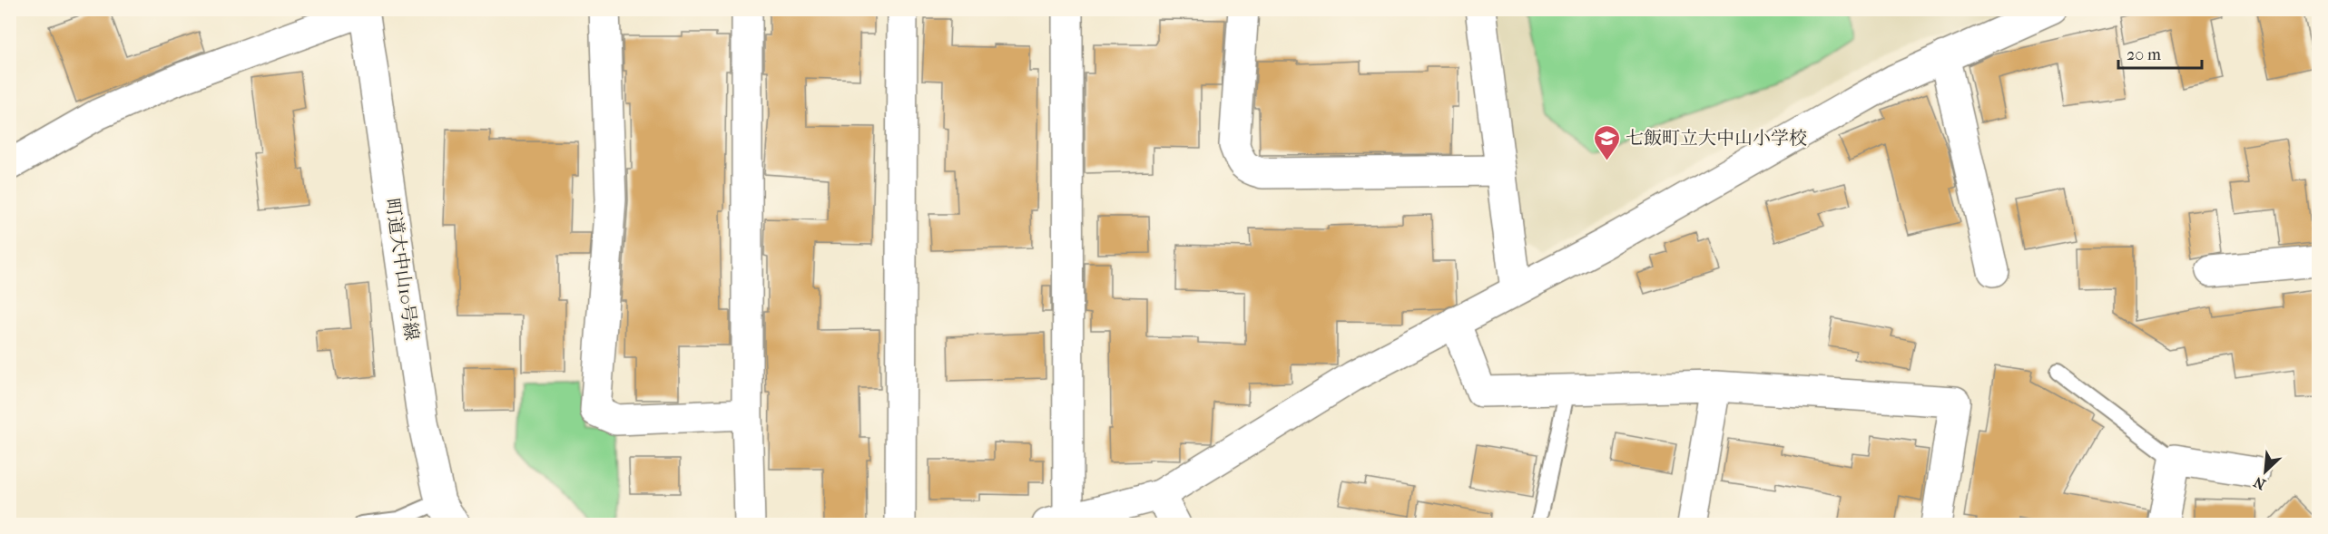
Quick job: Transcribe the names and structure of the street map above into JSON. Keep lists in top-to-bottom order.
{
  "streets": {
    "street": ["町道大中山10号線"]
  },
  "places": {
    "school or university": ["七飯町立大中山小学校"]
  },
  "scale_bar": "20 m",
  "north": "bottom left"
}
